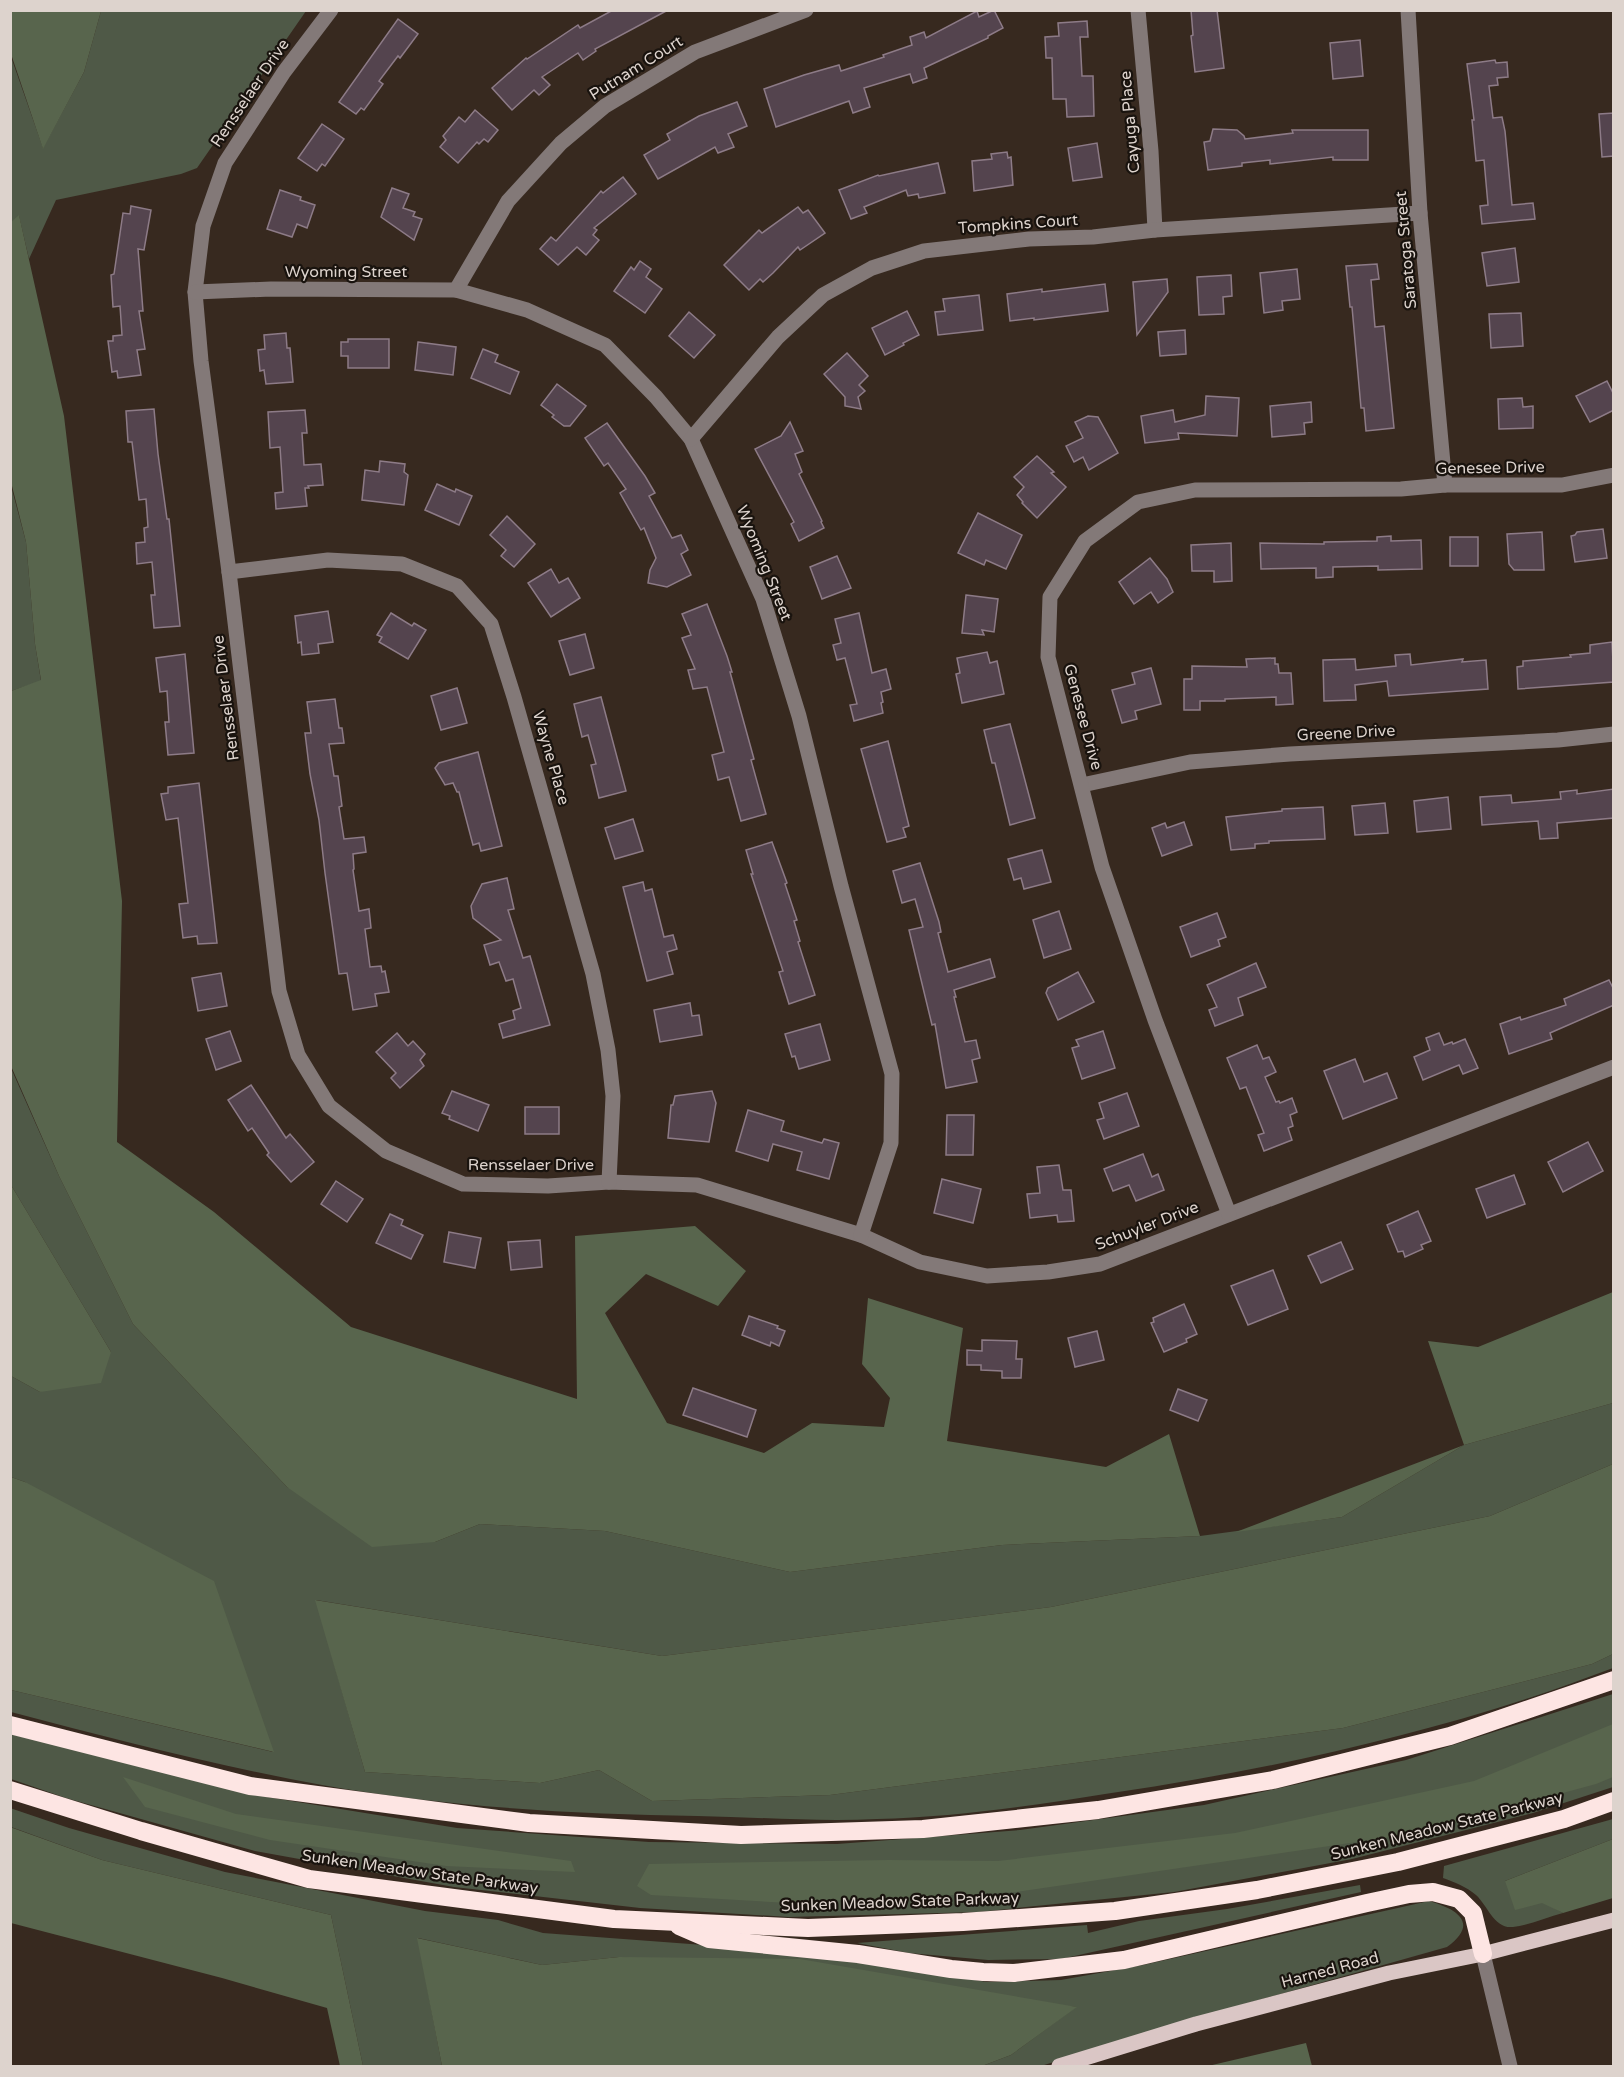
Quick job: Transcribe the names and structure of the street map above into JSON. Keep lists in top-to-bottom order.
{
  "streets": {
    "highway": ["Sunken Meadow State Parkway"],
    "main road": ["Harned Road"],
    "street": [
      "Putnam Court",
      "Rensselaer Drive",
      "Cayuga Place",
      "Tompkins Court",
      "Saratoga Street",
      "Wyoming Street",
      "Genesee Drive",
      "Greene Drive",
      "Wayne Place",
      "Schuyler Drive"
    ]
  },
  "crossings": [
    ["Putnam Court", "Wyoming Street"],
    ["Rensselaer Drive", "Wyoming Street"],
    ["Rensselaer Drive", "Wayne Place"],
    ["Rensselaer Drive", "Schuyler Drive"],
    ["Cayuga Place", "Tompkins Court"],
    ["Tompkins Court", "Saratoga Street"],
    ["Tompkins Court", "Wyoming Street"],
    ["Saratoga Street", "Genesee Drive"],
    ["Wyoming Street", "Schuyler Drive"],
    ["Genesee Drive", "Greene Drive"],
    ["Genesee Drive", "Schuyler Drive"],
    ["Wayne Place", "Schuyler Drive"]
  ]
}
